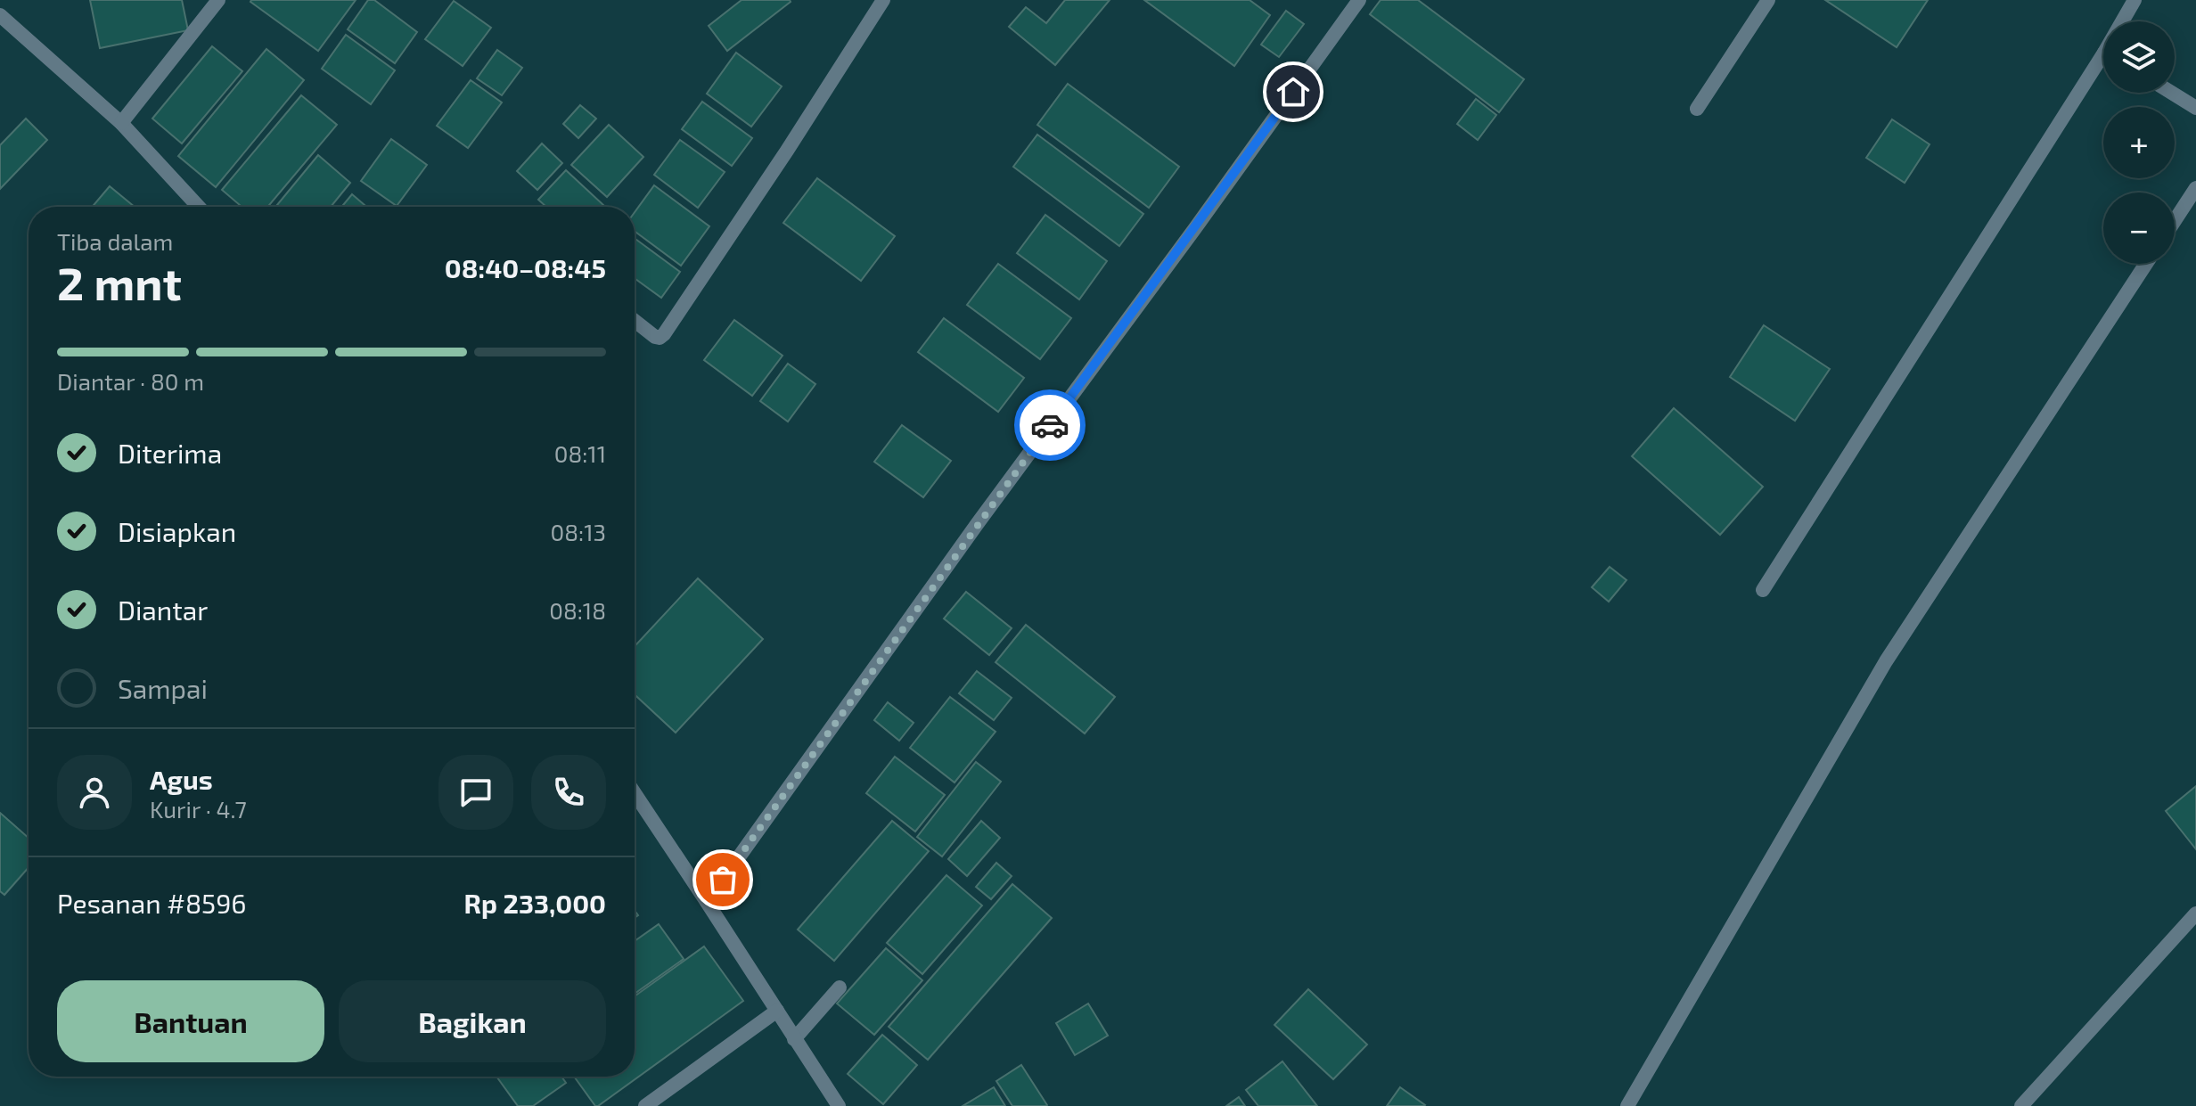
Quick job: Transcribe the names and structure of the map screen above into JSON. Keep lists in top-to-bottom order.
{
  "page": {
    "map_buttons": ["+", "−"],
    "heading": ["2 mnt", "Tiba dalam", "08:40–08:45"],
    "panel": [
      "Agus",
      "Kurir · 4.7",
      "Pesanan #8596",
      "Rp 233,000"
    ],
    "bar": "Diantar · 80 m",
    "list": [
      ["Diterima", "08:11"],
      ["Disiapkan", "08:13"],
      ["Diantar", "08:18"],
      "Sampai"
    ],
    "buttons": ["Bantuan", "Bagikan"]
  }
}
